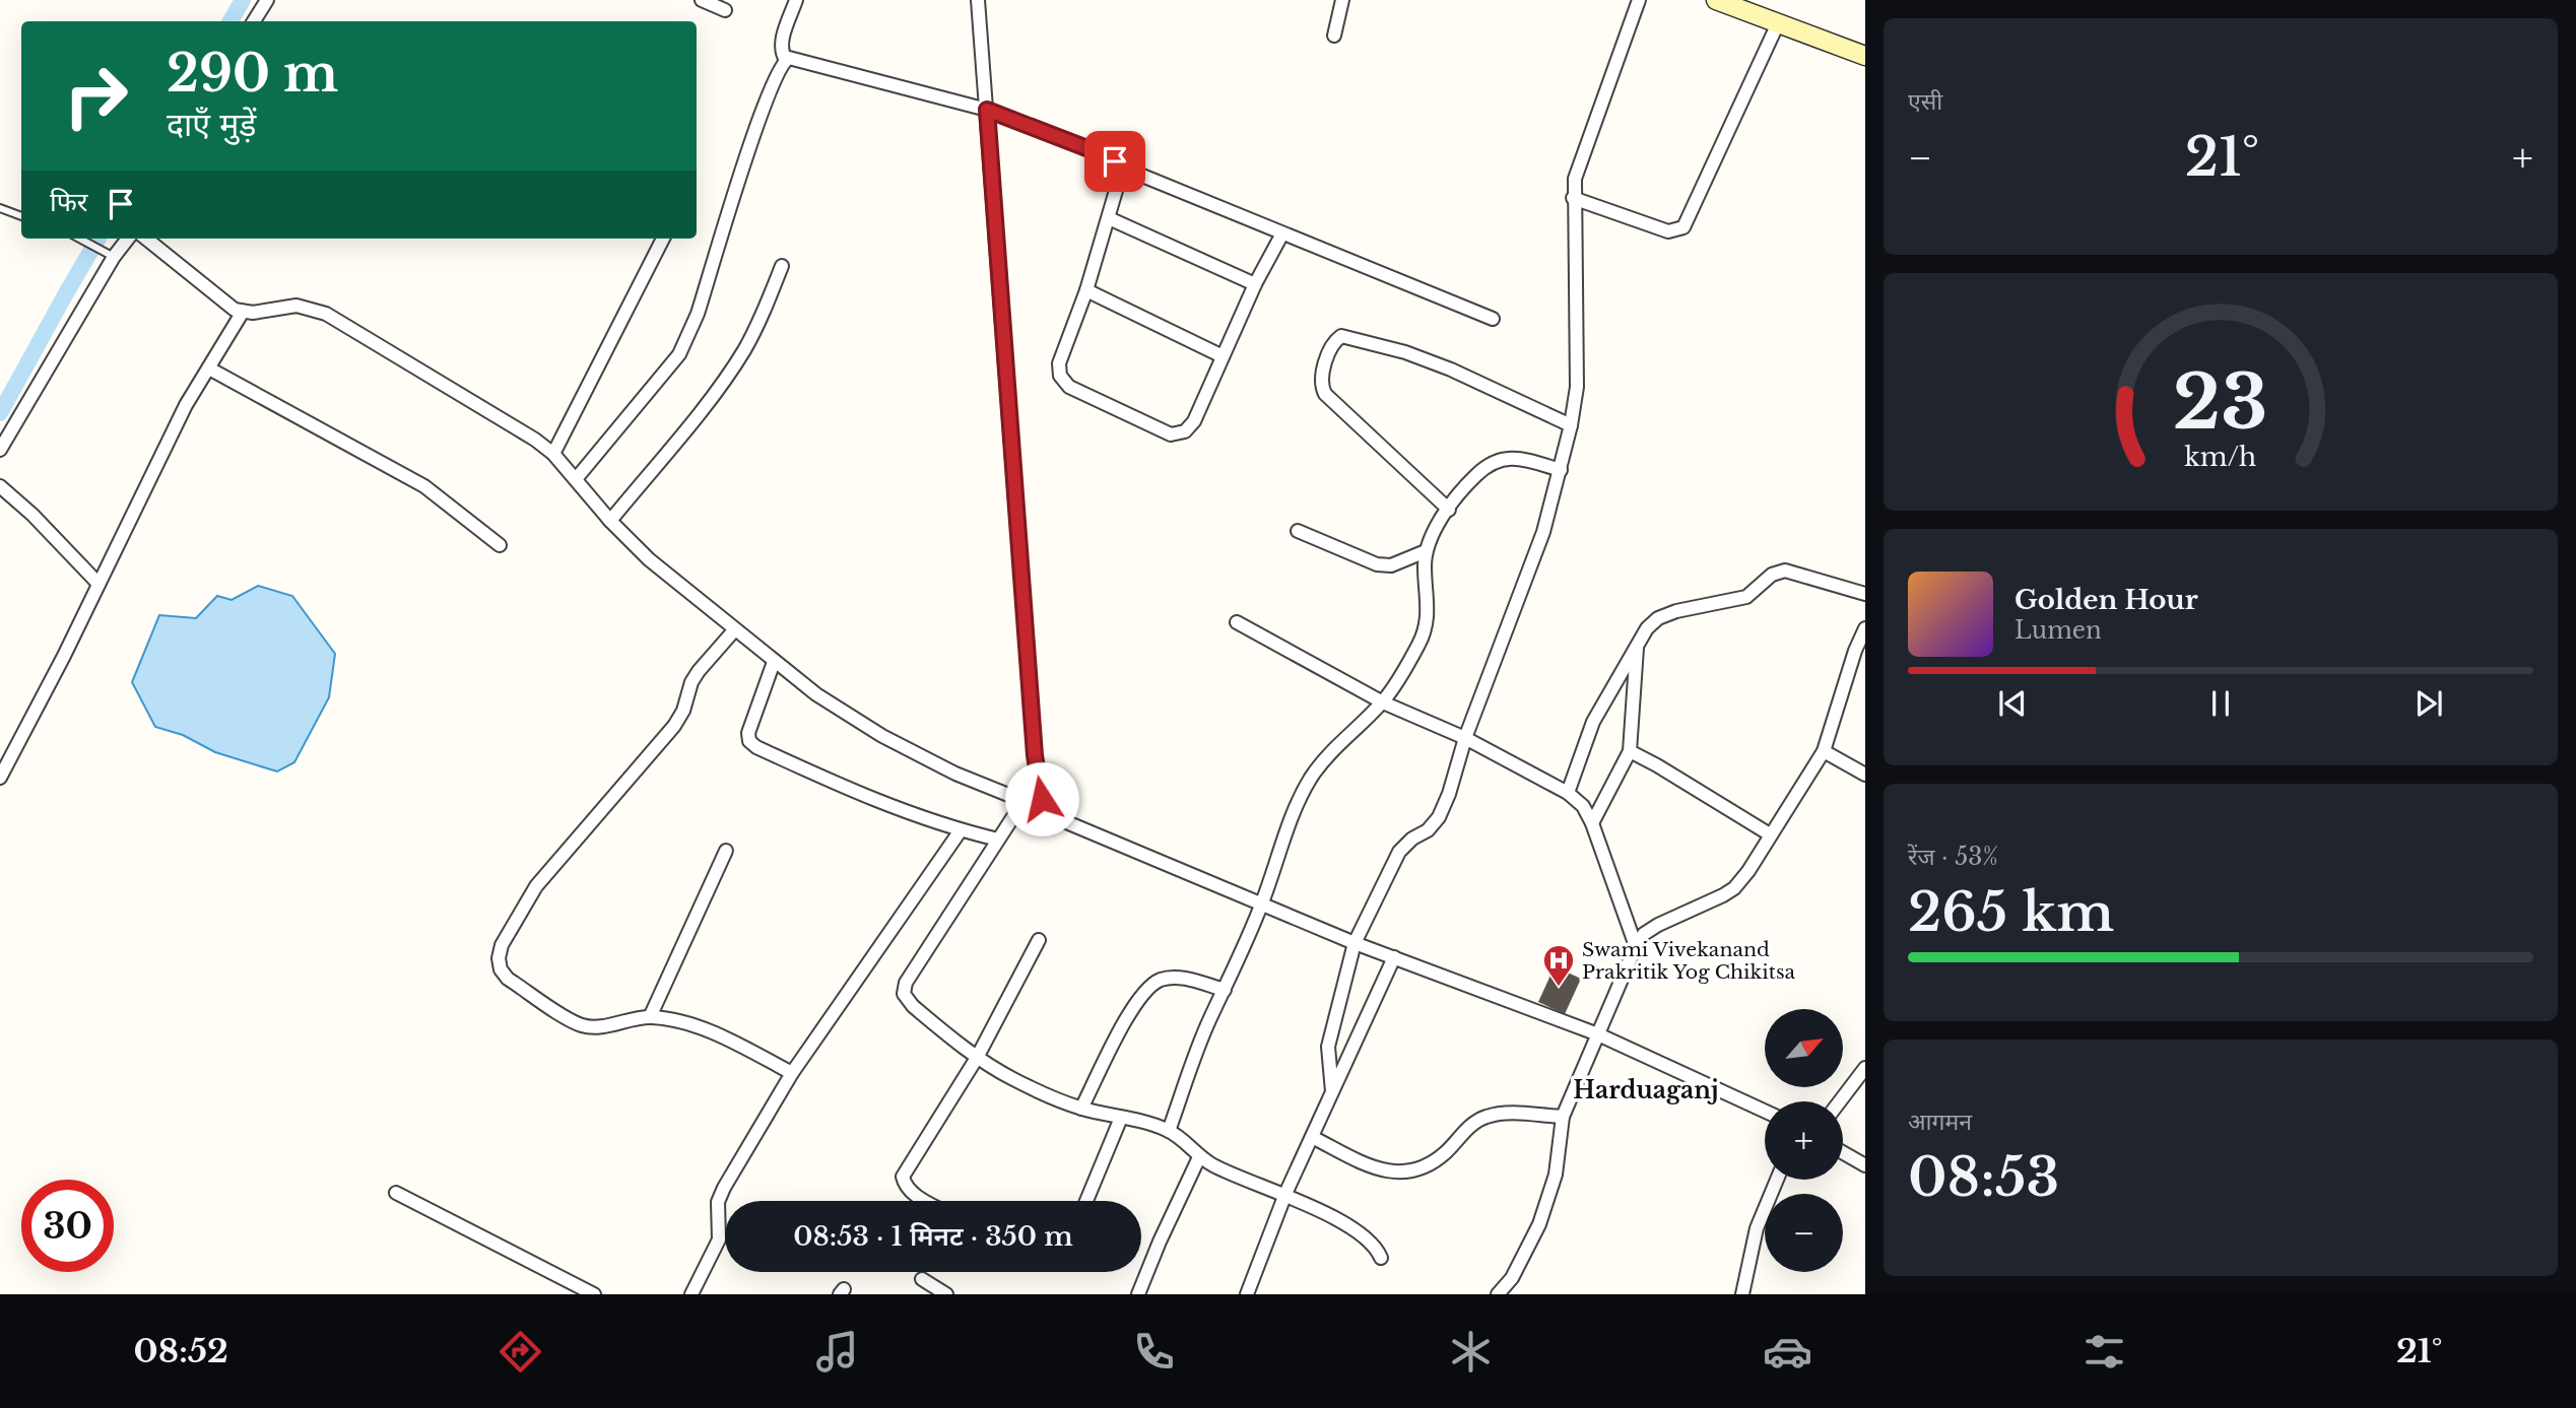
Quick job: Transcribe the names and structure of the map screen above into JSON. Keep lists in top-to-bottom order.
{
  "districts": ["Harduaganj"],
  "places": {
    "hospital": ["Swami Vivekanand Prakritik Yog Chikitsa"]
  },
  "north": "top right",
  "page": {
    "tile": [
      "एसी",
      ["रेंज · 53%", "265 km"],
      ["आगमन", "08:53"]
    ],
    "turn": ["290 m", "दाएँ मुड़ें"],
    "heat": ["−", "21°", "+"],
    "then": "फिर",
    "song": ["Golden Hour", "Lumen"],
    "map_buttons": ["+", "−"],
    "limit": "30",
    "trip": "08:53 · 1 मिनट · 350 m",
    "tabs": ["08:52", "21°"],
    "gauge": ["23", "km/h"]
  }
}
